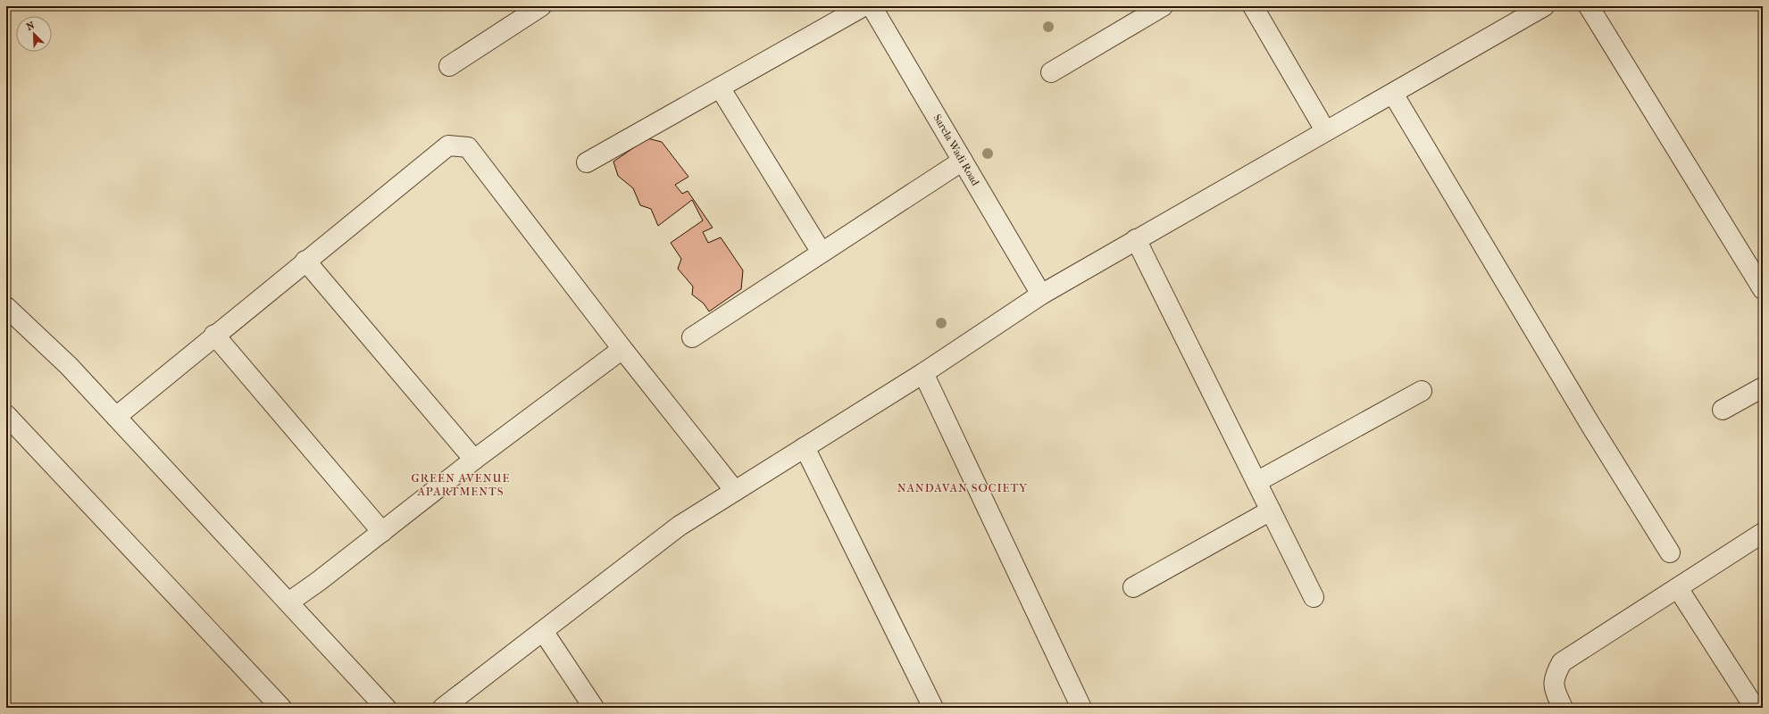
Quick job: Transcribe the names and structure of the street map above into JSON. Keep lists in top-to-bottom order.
{
  "streets": {
    "street": ["Sarela Wadi Road"]
  },
  "districts": ["GREEN AVENUE APARTMENTS", "NANDAVAN SOCIETY"],
  "north": "top left"
}
